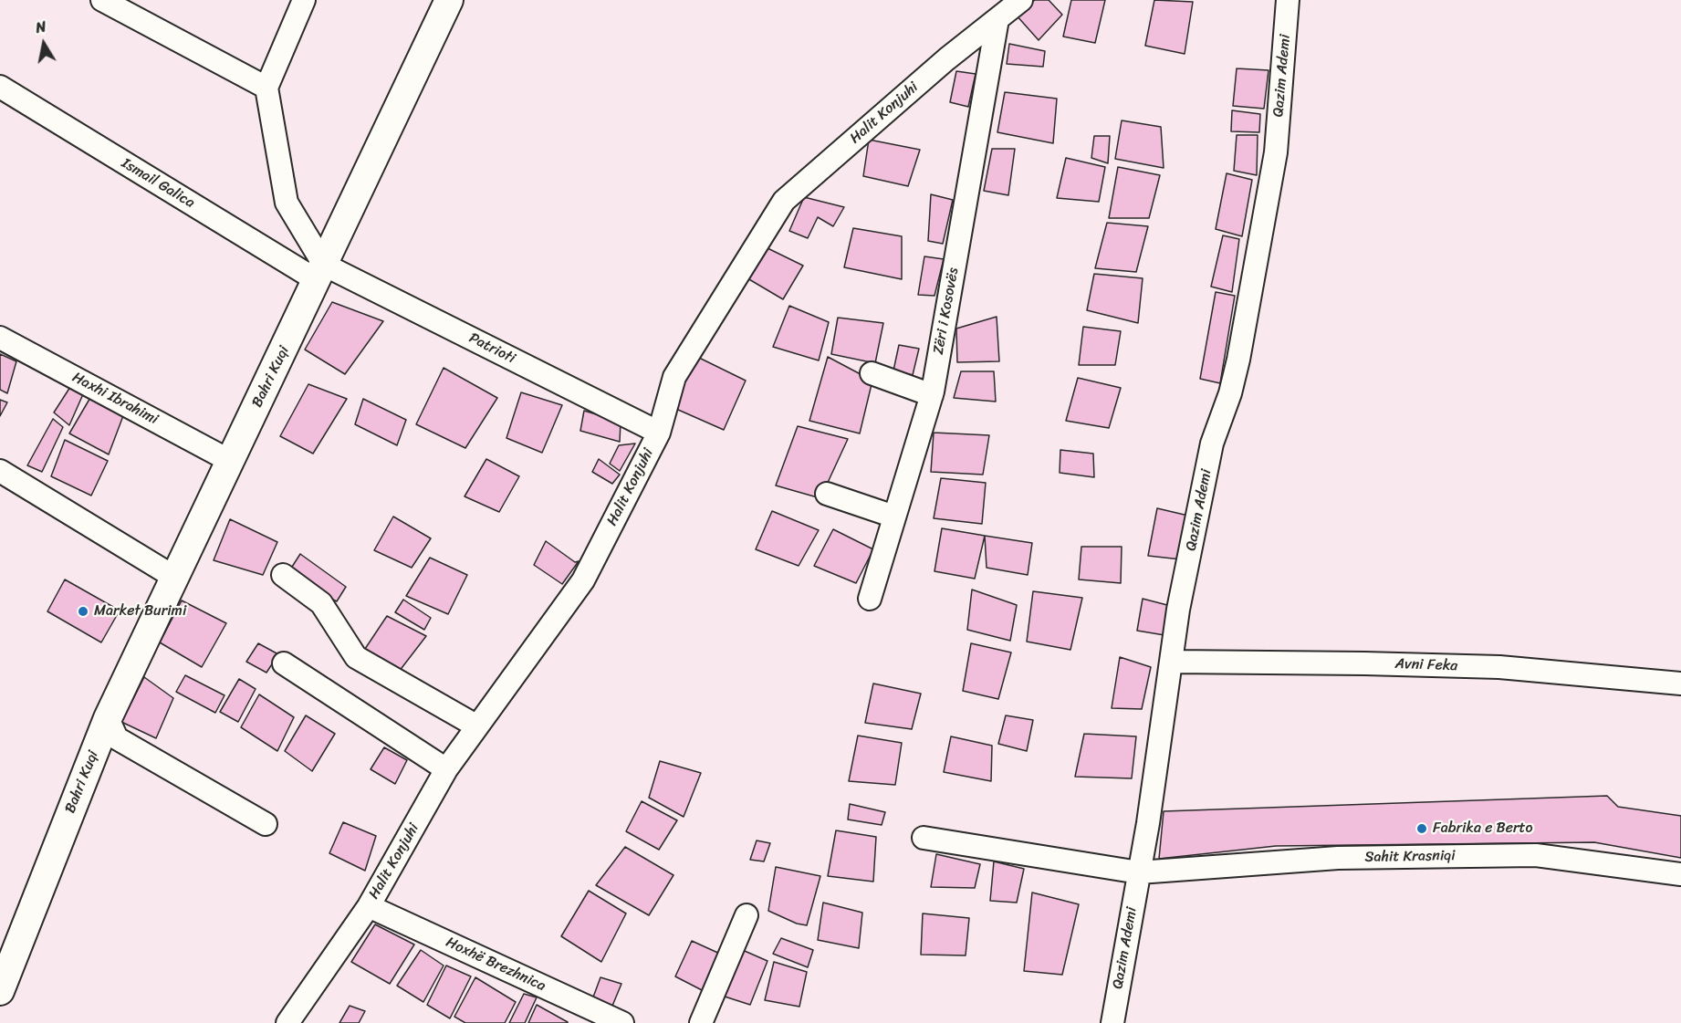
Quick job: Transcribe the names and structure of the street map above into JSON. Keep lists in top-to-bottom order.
{
  "streets": {
    "street": [
      "Qazim Ademi",
      "Halit Konjuhi",
      "Ismail Galica",
      "Zëri i Kosovës",
      "Patrioti",
      "Bahri Kuqi",
      "Haxhi Ibrahimi",
      "Avni Feka",
      "Sahit Krasniqi",
      "Hoxhë Brezhnica"
    ]
  },
  "crossings": [
    ["Qazim Ademi", "Avni Feka"],
    ["Qazim Ademi", "Sahit Krasniqi"],
    ["Halit Konjuhi", "Zëri i Kosovës"],
    ["Halit Konjuhi", "Patrioti"],
    ["Halit Konjuhi", "Hoxhë Brezhnica"],
    ["Ismail Galica", "Patrioti"],
    ["Ismail Galica", "Bahri Kuqi"],
    ["Patrioti", "Bahri Kuqi"],
    ["Bahri Kuqi", "Haxhi Ibrahimi"]
  ],
  "places": ["Market Burimi", "Fabrika e Berto"],
  "north": "top"
}
